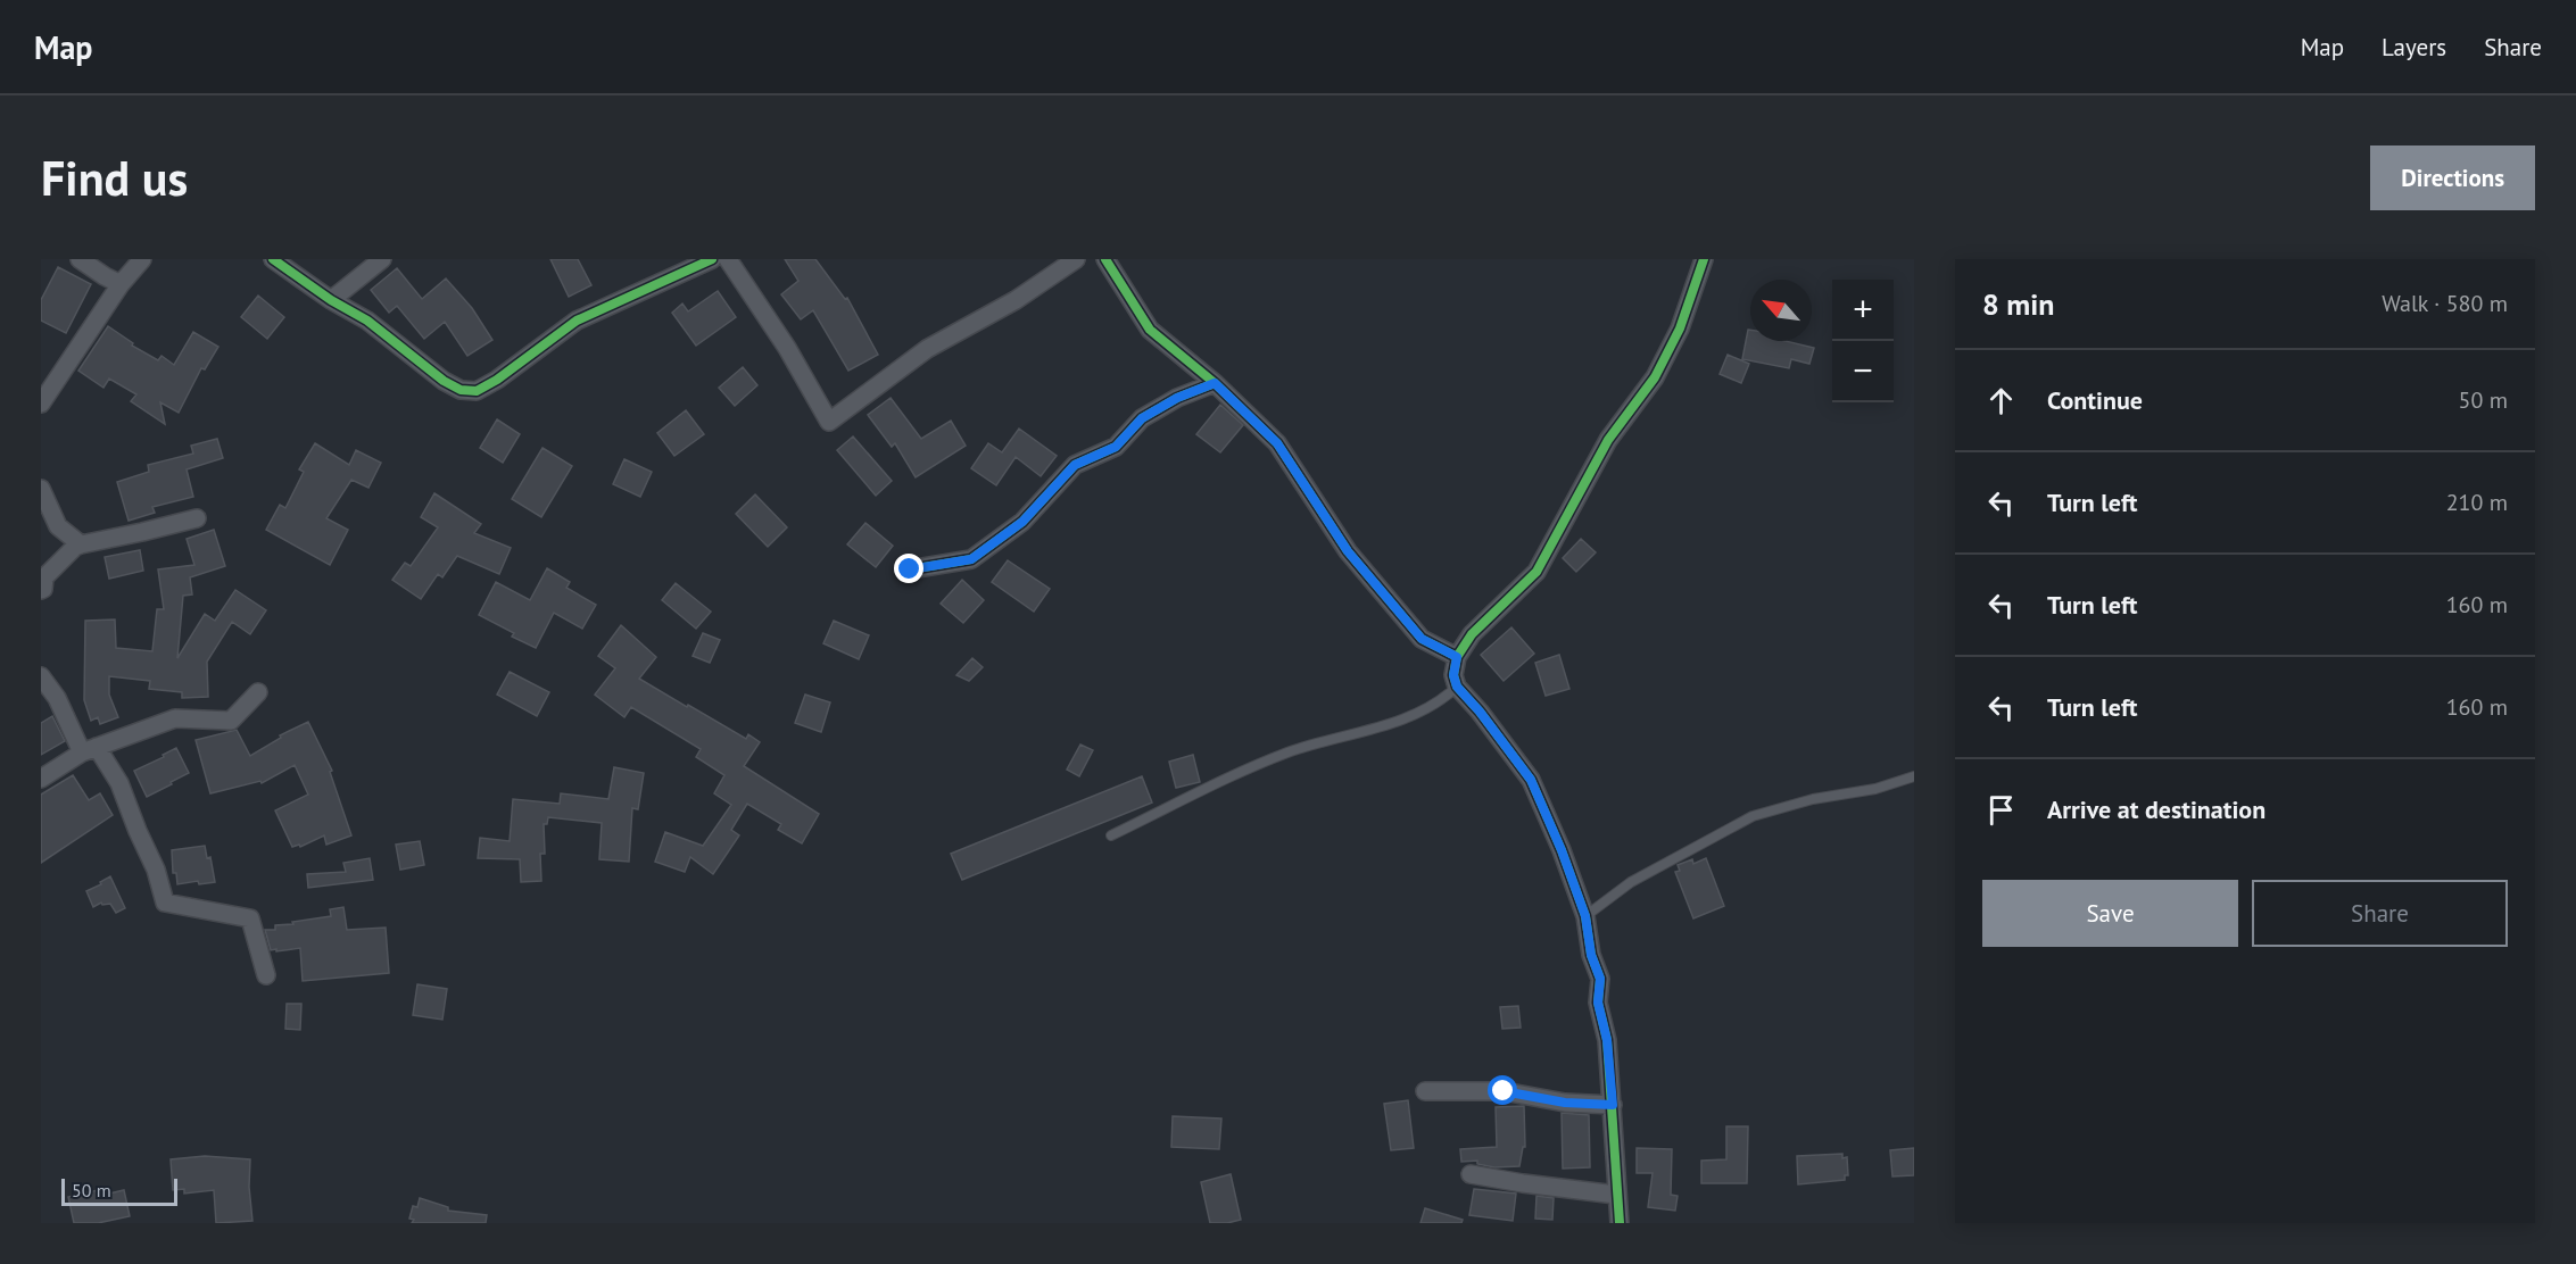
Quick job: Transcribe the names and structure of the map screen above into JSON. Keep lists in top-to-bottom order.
{
  "scale_bar": "50 m",
  "north": "top left",
  "page": {
    "header": "Map",
    "nav": ["Map", "Layers", "Share"],
    "buttons": [
      "Directions",
      ["Save", "Share"]
    ],
    "title": "Find us",
    "heading": ["8 min", "Walk · 580 m"],
    "map_buttons": ["+", "−"],
    "list": [
      ["Continue", "50 m"],
      ["Turn left", "210 m"],
      ["Turn left", "160 m"],
      ["Turn left", "160 m"],
      "Arrive at destination"
    ],
    "scale": "50 m"
  }
}
